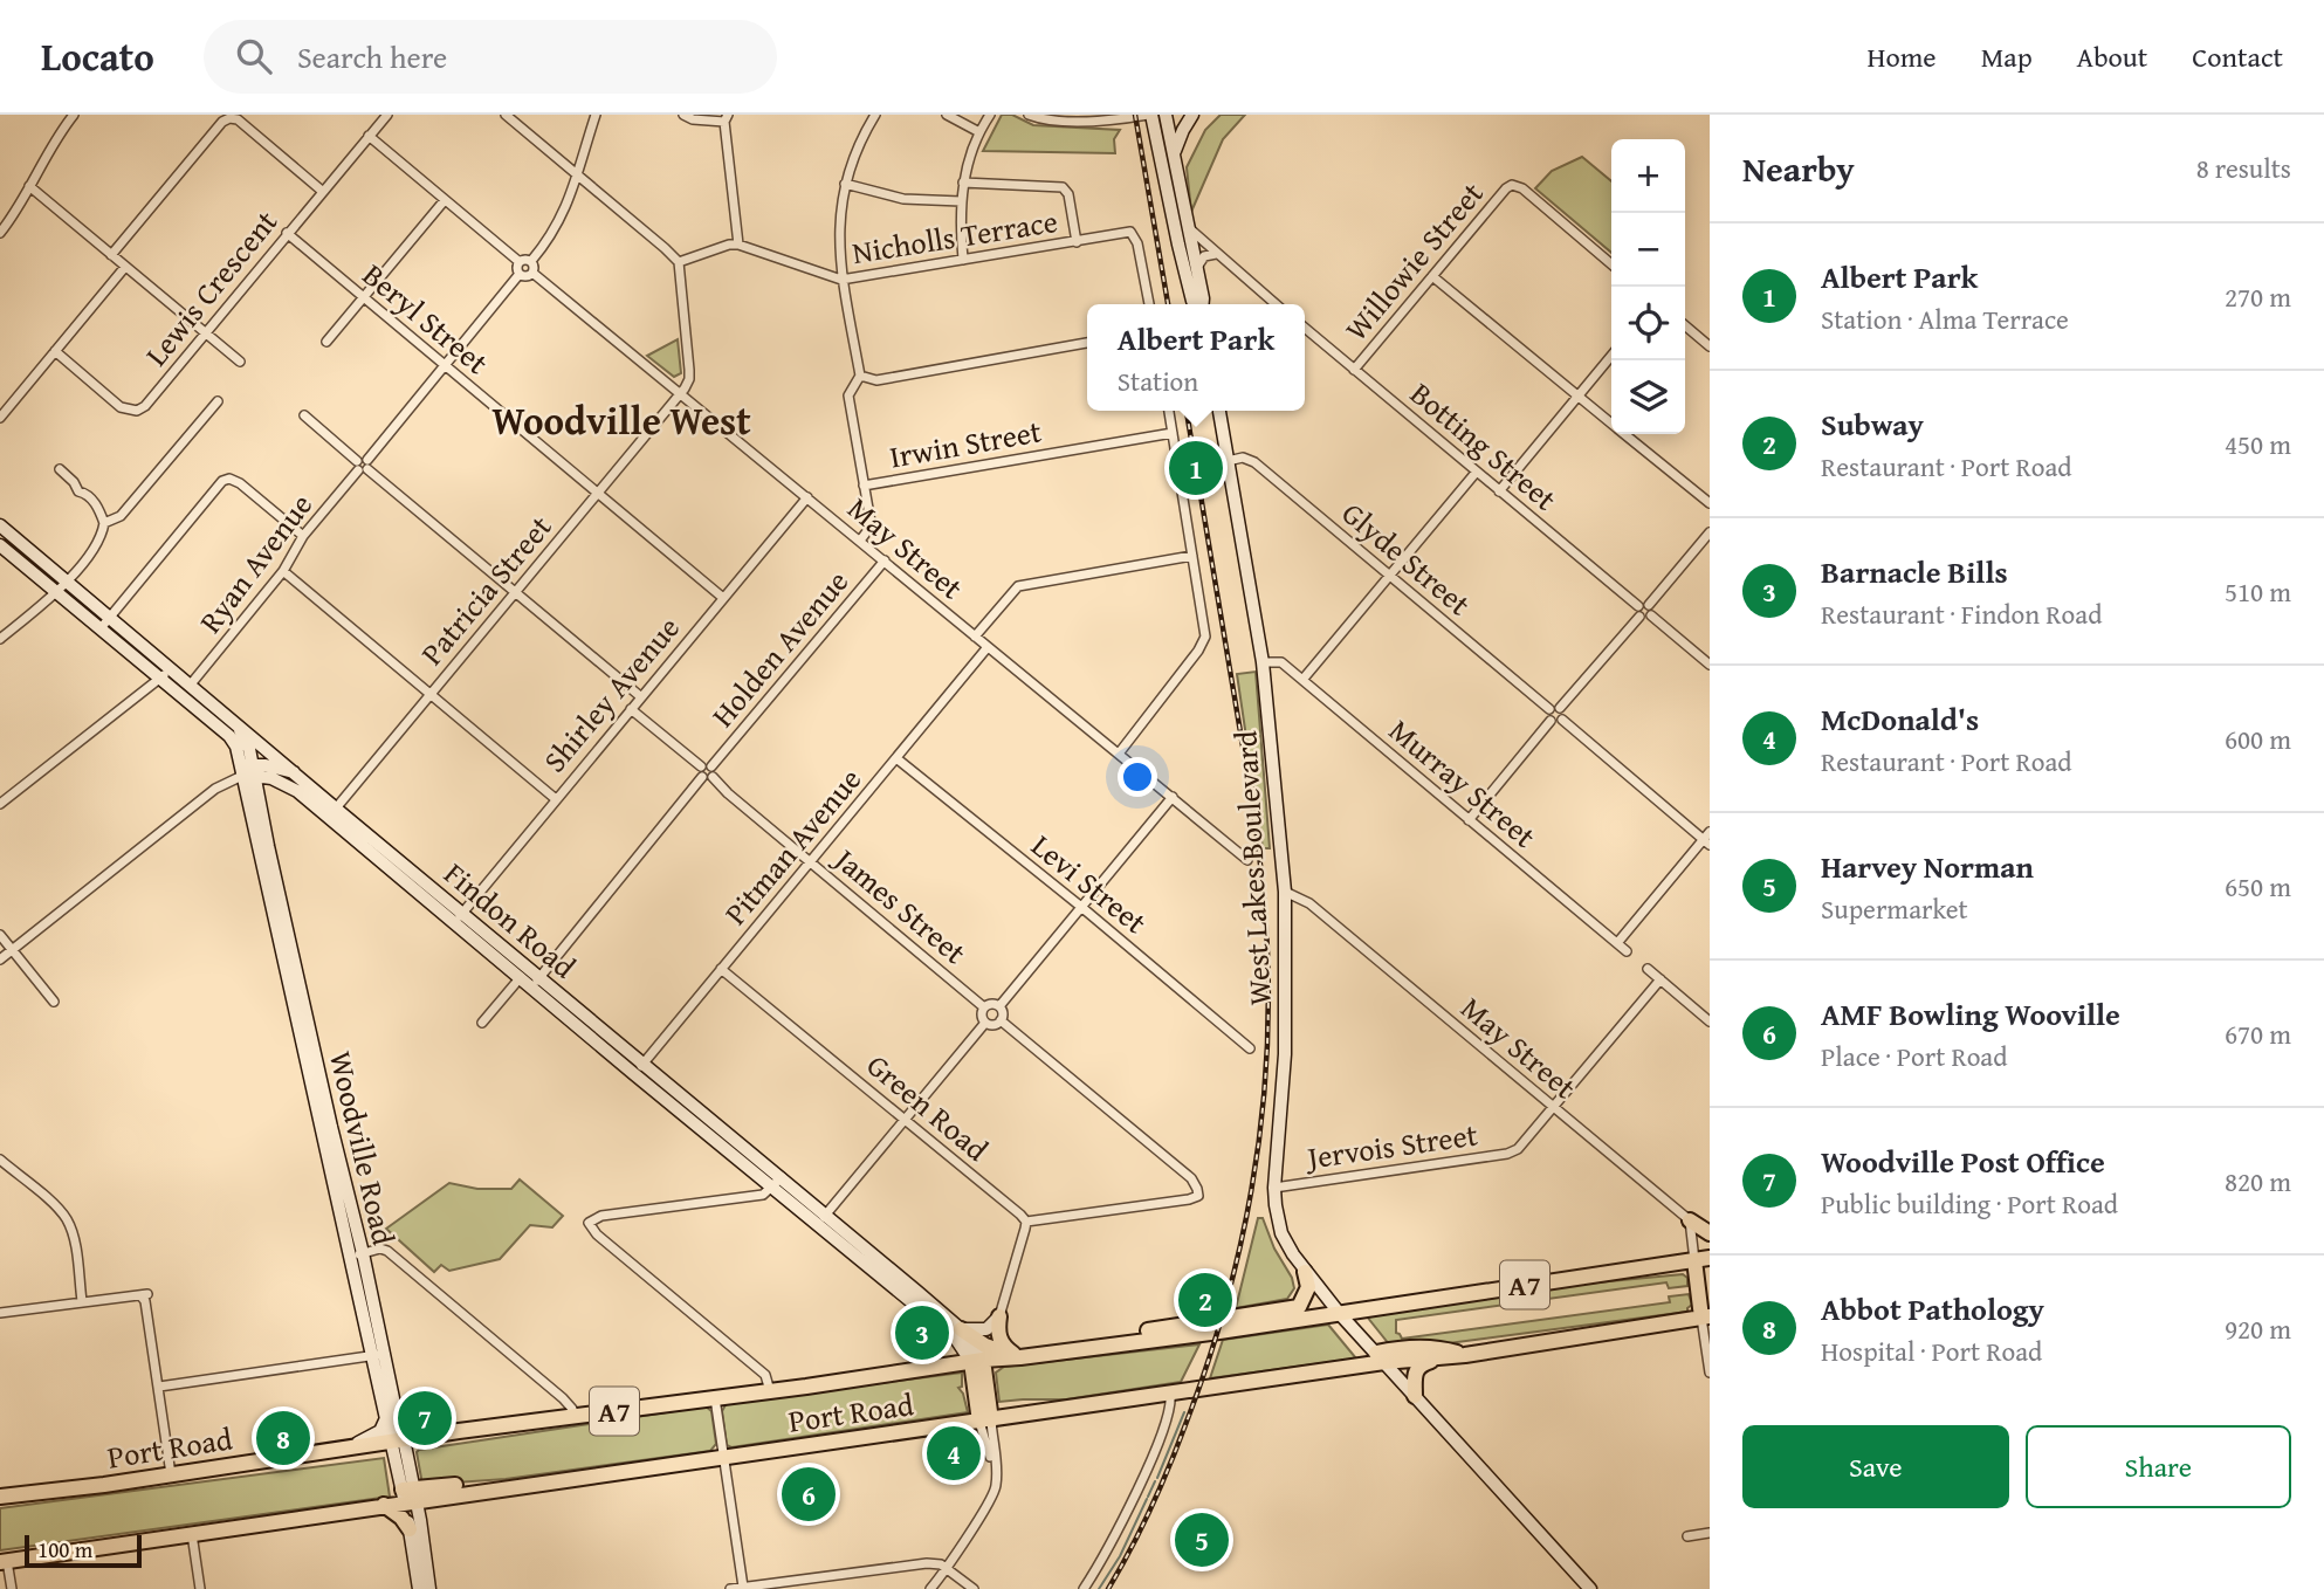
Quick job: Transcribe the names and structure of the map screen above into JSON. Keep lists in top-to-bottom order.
{
  "streets": {
    "highway": ["A7", "Port Road"],
    "main road": ["West Lakes Boulevard", "Findon Road", "Woodville Road"],
    "street": [
      "Nicholls Terrace",
      "Willowie Street",
      "Lewis Crescent",
      "Beryl Street",
      "Irwin Street",
      "Botting Street",
      "May Street",
      "Glyde Street",
      "Ryan Avenue",
      "Patricia Street",
      "Holden Avenue",
      "Shirley Avenue",
      "Murray Street",
      "Pitman Avenue",
      "Levi Street",
      "James Street",
      "Green Road",
      "Jervois Street"
    ]
  },
  "crossings": [
    ["Willowie Street", "Botting Street"],
    ["Lewis Crescent", "Beryl Street"],
    ["Beryl Street", "Ryan Avenue"],
    ["Beryl Street", "Patricia Street"],
    ["Beryl Street", "Shirley Avenue"],
    ["May Street", "Ryan Avenue"],
    ["May Street", "Patricia Street"],
    ["May Street", "Holden Avenue"],
    ["May Street", "Shirley Avenue"],
    ["May Street", "Pitman Avenue"],
    ["May Street", "West Lakes Boulevard"],
    ["May Street", "Jervois Street"],
    ["Glyde Street", "West Lakes Boulevard"],
    ["Ryan Avenue", "Findon Road"],
    ["Patricia Street", "Findon Road"],
    ["Holden Avenue", "James Street"],
    ["Shirley Avenue", "Findon Road"],
    ["Murray Street", "West Lakes Boulevard"],
    ["Pitman Avenue", "Levi Street"],
    ["Pitman Avenue", "James Street"],
    ["Pitman Avenue", "Findon Road"],
    ["Pitman Avenue", "Green Road"],
    ["West Lakes Boulevard", "Jervois Street"],
    ["West Lakes Boulevard", "Port Road"],
    ["Findon Road", "Woodville Road"],
    ["Findon Road", "Port Road"],
    ["Woodville Road", "Port Road"]
  ],
  "districts": ["Woodville West"],
  "scale_bar": "100 m",
  "page": {
    "header": "Locato",
    "search": "Search here",
    "nav": [
      "Home",
      "Map",
      "About",
      "Contact"
    ],
    "heading": ["Nearby", "8 results"],
    "map_buttons": ["+", "−"],
    "list": [
      {
        "mark": "1",
        "name": "Albert Park",
        "note": "Station · Alma Terrace",
        "value": "270 m"
      },
      {
        "mark": "2",
        "name": "Subway",
        "note": "Restaurant · Port Road",
        "value": "450 m"
      },
      {
        "mark": "3",
        "name": "Barnacle Bills",
        "note": "Restaurant · Findon Road",
        "value": "510 m"
      },
      {
        "mark": "4",
        "name": "McDonald's",
        "note": "Restaurant · Port Road",
        "value": "600 m"
      },
      {
        "mark": "5",
        "name": "Harvey Norman",
        "note": "Supermarket",
        "value": "650 m"
      },
      {
        "mark": "6",
        "name": "AMF Bowling Wooville",
        "note": "Place · Port Road",
        "value": "670 m"
      },
      {
        "mark": "7",
        "name": "Woodville Post Office",
        "note": "Public building · Port Road",
        "value": "820 m"
      },
      {
        "mark": "8",
        "name": "Abbot Pathology",
        "note": "Hospital · Port Road",
        "value": "920 m"
      }
    ],
    "popup": ["Albert Park", "Station"],
    "pins": [
      "1",
      "2",
      "3",
      "7",
      "8",
      "4",
      "6",
      "5"
    ],
    "buttons": ["Save", "Share"],
    "scale": "100 m"
  }
}
